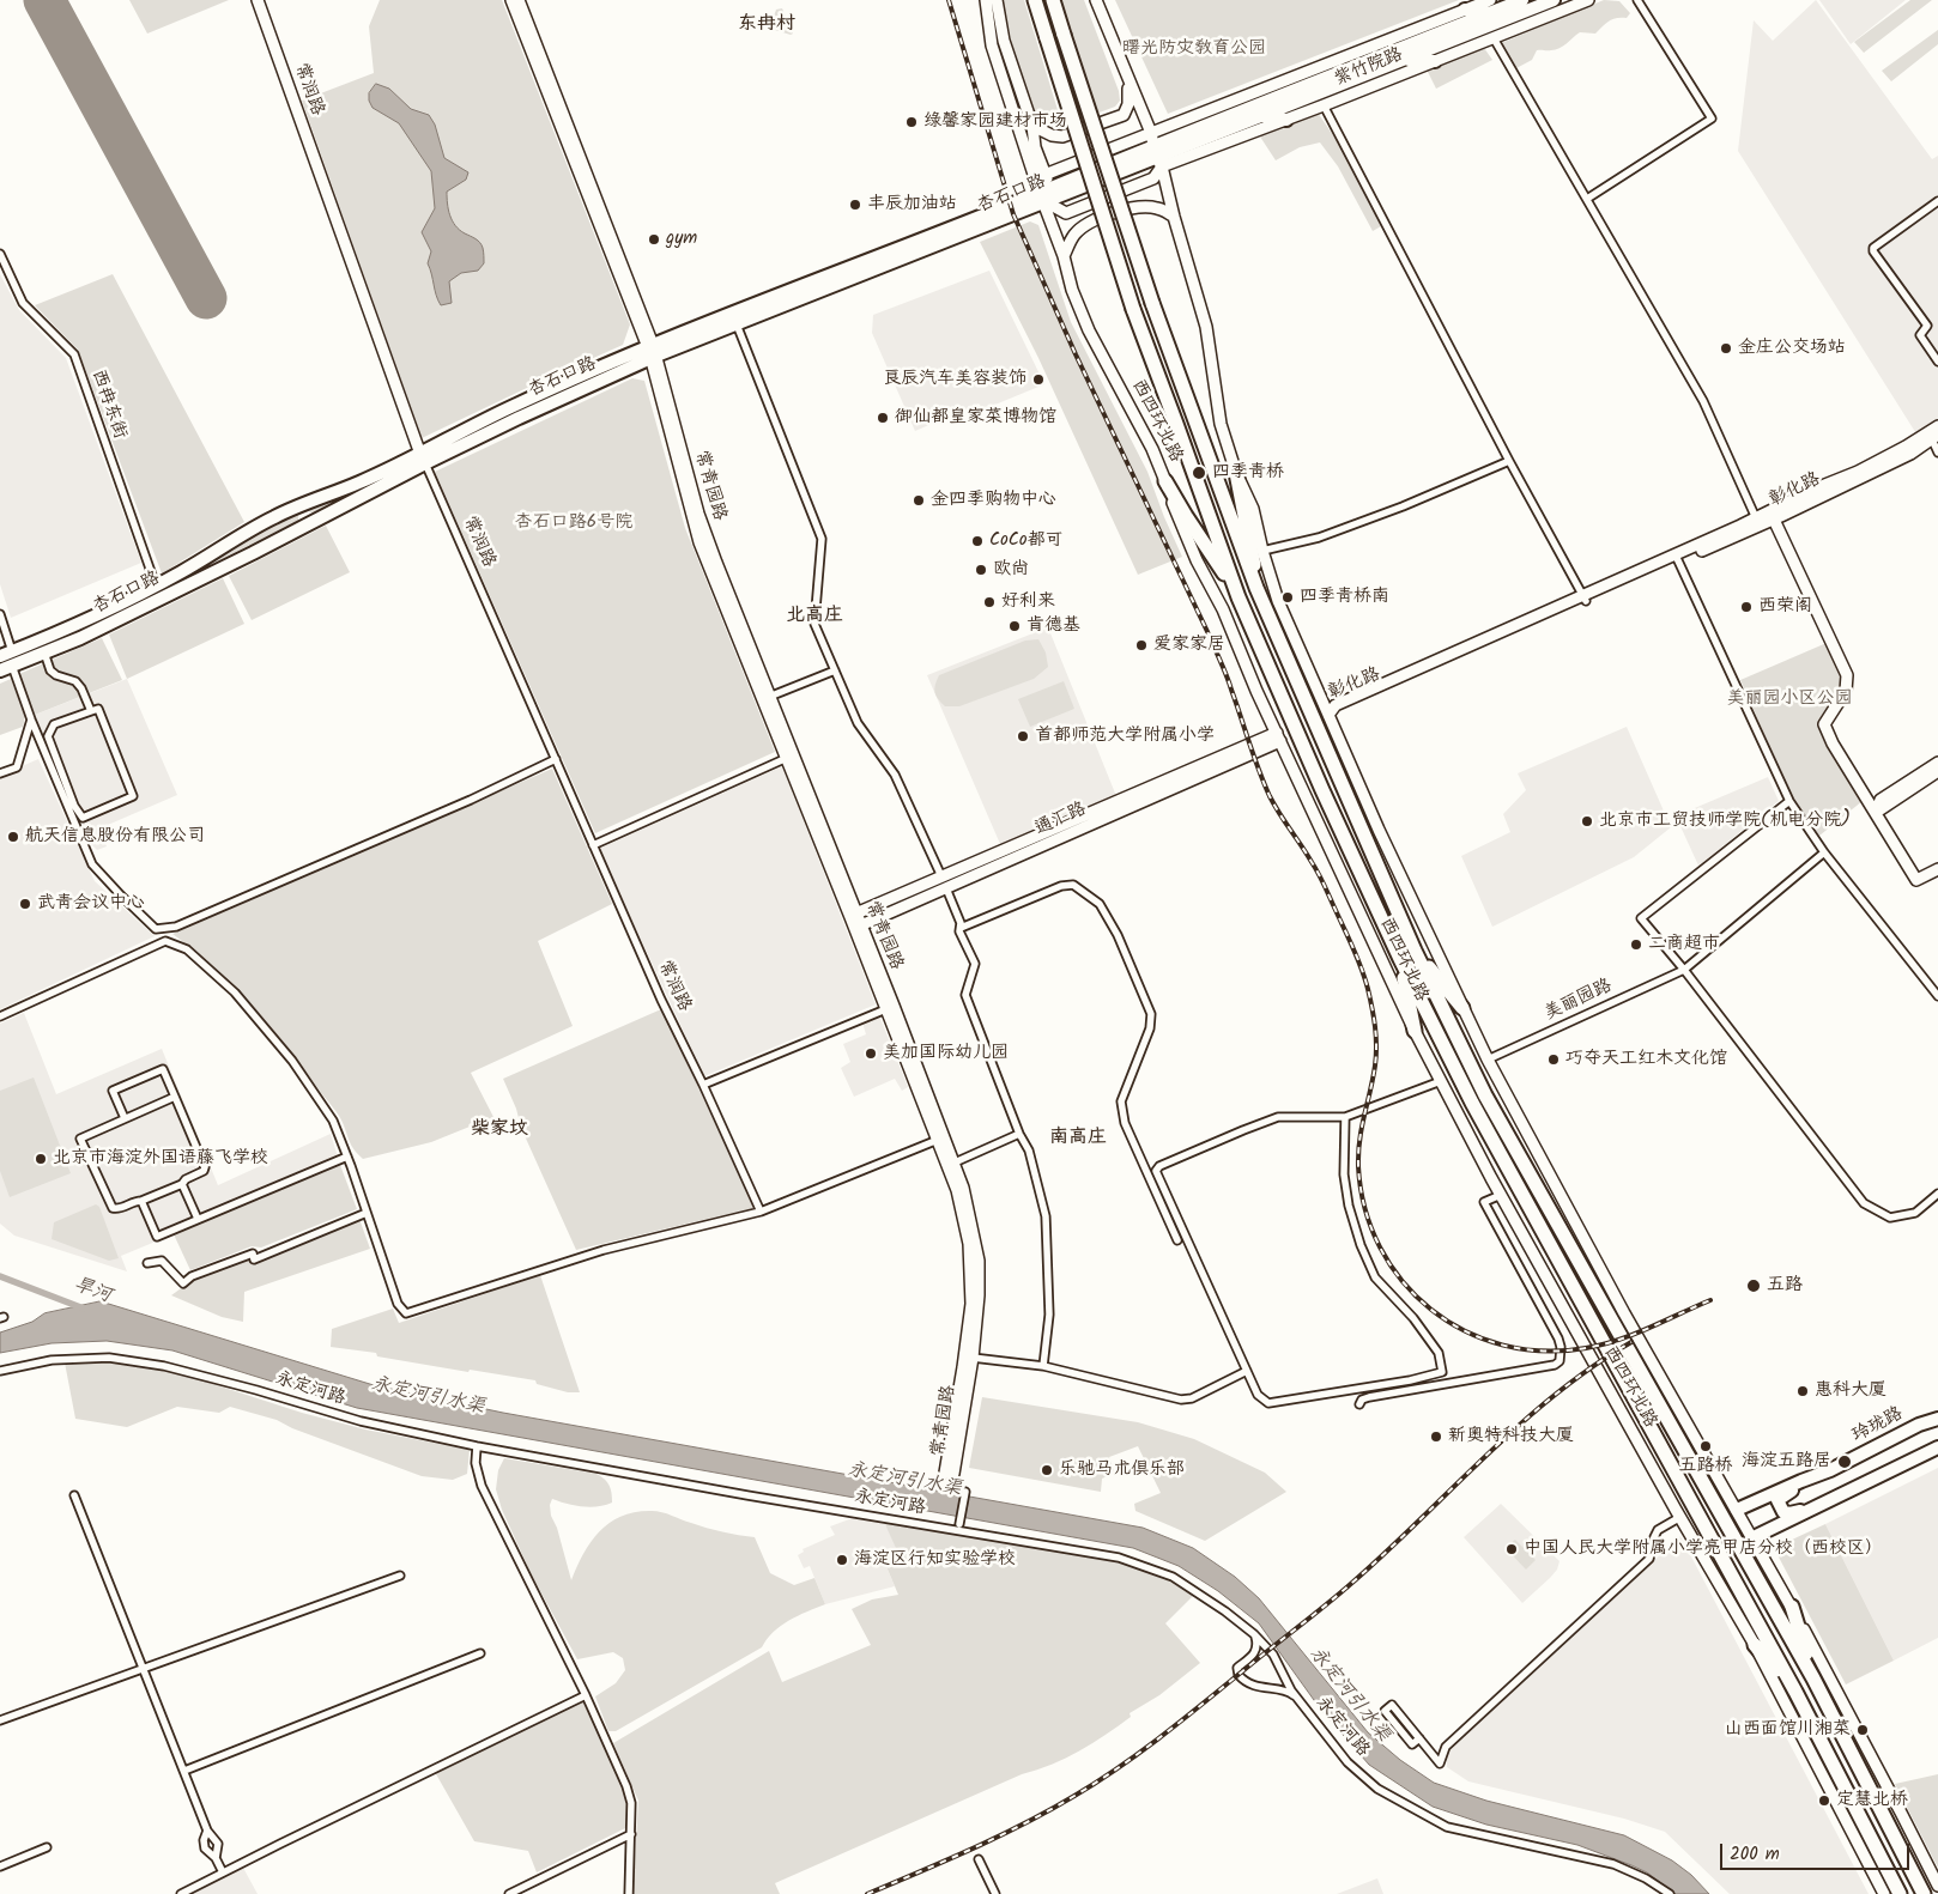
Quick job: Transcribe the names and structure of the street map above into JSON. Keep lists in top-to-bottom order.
{
  "streets": {
    "highway": ["西四环北路"],
    "main road": ["紫竹院路", "杏石口路", "玲珑路"],
    "street": [
      "常润路",
      "西冉东街",
      "常青园路",
      "彰化路",
      "通汇路",
      "美丽园路",
      "永定河路"
    ]
  },
  "crossings": [
    ["紫竹院路", "杏石口路"],
    ["紫竹院路", "西四环北路"],
    ["常润路", "杏石口路"],
    ["杏石口路", "西冉东街"],
    ["杏石口路", "西四环北路"],
    ["杏石口路", "常青园路"],
    ["西四环北路", "彰化路"],
    ["西四环北路", "通汇路"],
    ["西四环北路", "美丽园路"],
    ["西四环北路", "玲珑路"],
    ["常青园路", "通汇路"]
  ],
  "districts": [
    "东冉村",
    "北高庄",
    "柴家坟",
    "南高庄"
  ],
  "water": ["旱河", "永定河引水渠"],
  "parks": ["曙光防灾教育公园", "杏石口路6号院", "美丽园小区公园"],
  "places": [
    "绿馨家园建材市场",
    "丰辰加油站",
    "gym",
    "金庄公交场站",
    "良辰汽车美容装饰",
    "御仙都皇家菜博物馆",
    "四季青桥",
    "金四季购物中心",
    "CoCo都可",
    "欧尚",
    "四季青桥南",
    "好利来",
    "西荣阁",
    "肯德基",
    "爱家家居",
    "首都师范大学附属小学",
    "北京市工贸技师学院(机电分院)",
    "航天信息股份有限公司",
    "武青会议中心",
    "二商超市",
    "美加国际幼儿园",
    "巧夺天工红木文化馆",
    "北京市海淀外国语藤飞学校",
    "五路",
    "惠科大厦",
    "新奥特科技大厦",
    "五路桥",
    "海淀五路居",
    "乐驰马术俱乐部",
    "中国人民大学附属小学亮甲店分校（西校区）",
    "海淀区行知实验学校",
    "山西面馆川湘菜",
    "定慧北桥"
  ],
  "scale_bar": "200 m"
}
